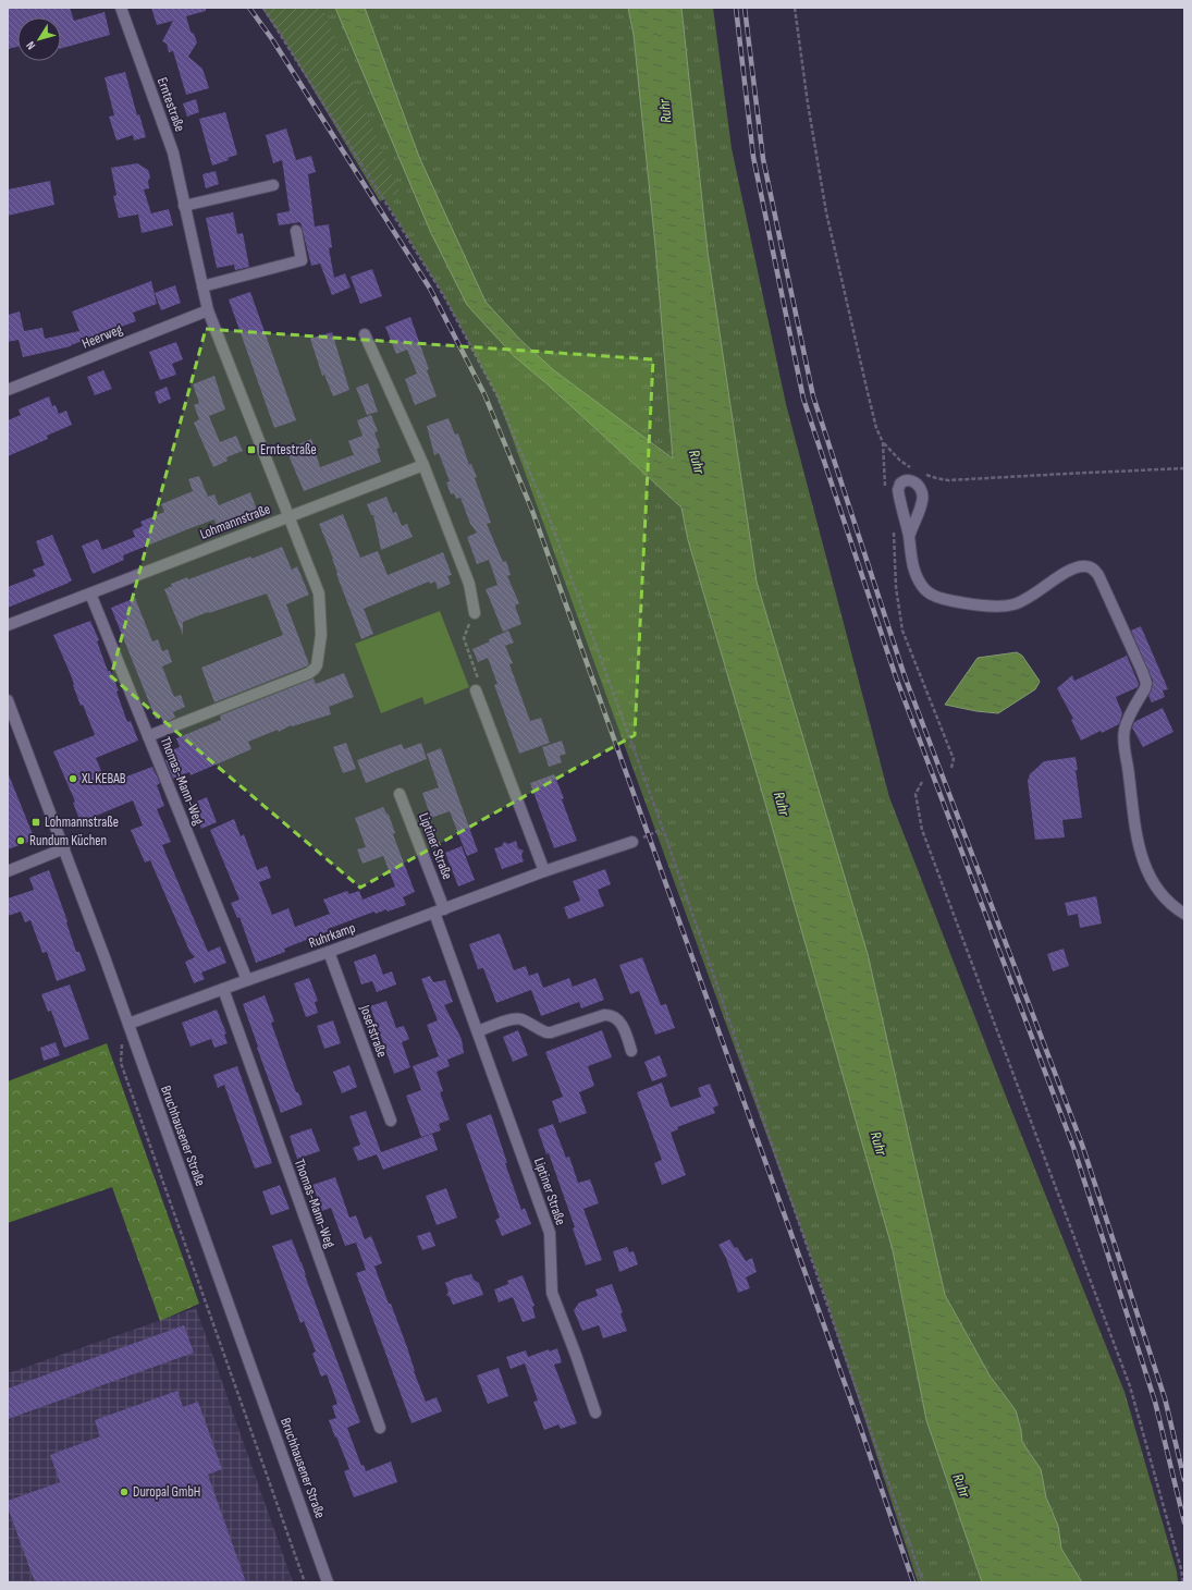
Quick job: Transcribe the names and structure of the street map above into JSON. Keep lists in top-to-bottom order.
{
  "streets": {
    "street": [
      "Erntestraße",
      "Heerweg",
      "Lohmannstraße",
      "Thomas-Mann-Weg",
      "Liptiner Straße",
      "Ruhrkamp",
      "Josefstraße",
      "Bruchhausener Straße"
    ]
  },
  "crossings": [
    ["Erntestraße", "Heerweg"],
    ["Erntestraße", "Lohmannstraße"],
    ["Erntestraße", "Thomas-Mann-Weg"],
    ["Lohmannstraße", "Thomas-Mann-Weg"],
    ["Thomas-Mann-Weg", "Ruhrkamp"],
    ["Liptiner Straße", "Ruhrkamp"],
    ["Ruhrkamp", "Josefstraße"],
    ["Ruhrkamp", "Bruchhausener Straße"]
  ],
  "water": ["Ruhr"],
  "places": {
    "transit": ["Erntestraße", "Lohmannstraße"],
    "other": ["XL KEBAB", "Rundum Küchen", "Duropal GmbH"]
  },
  "north": "bottom left"
}
